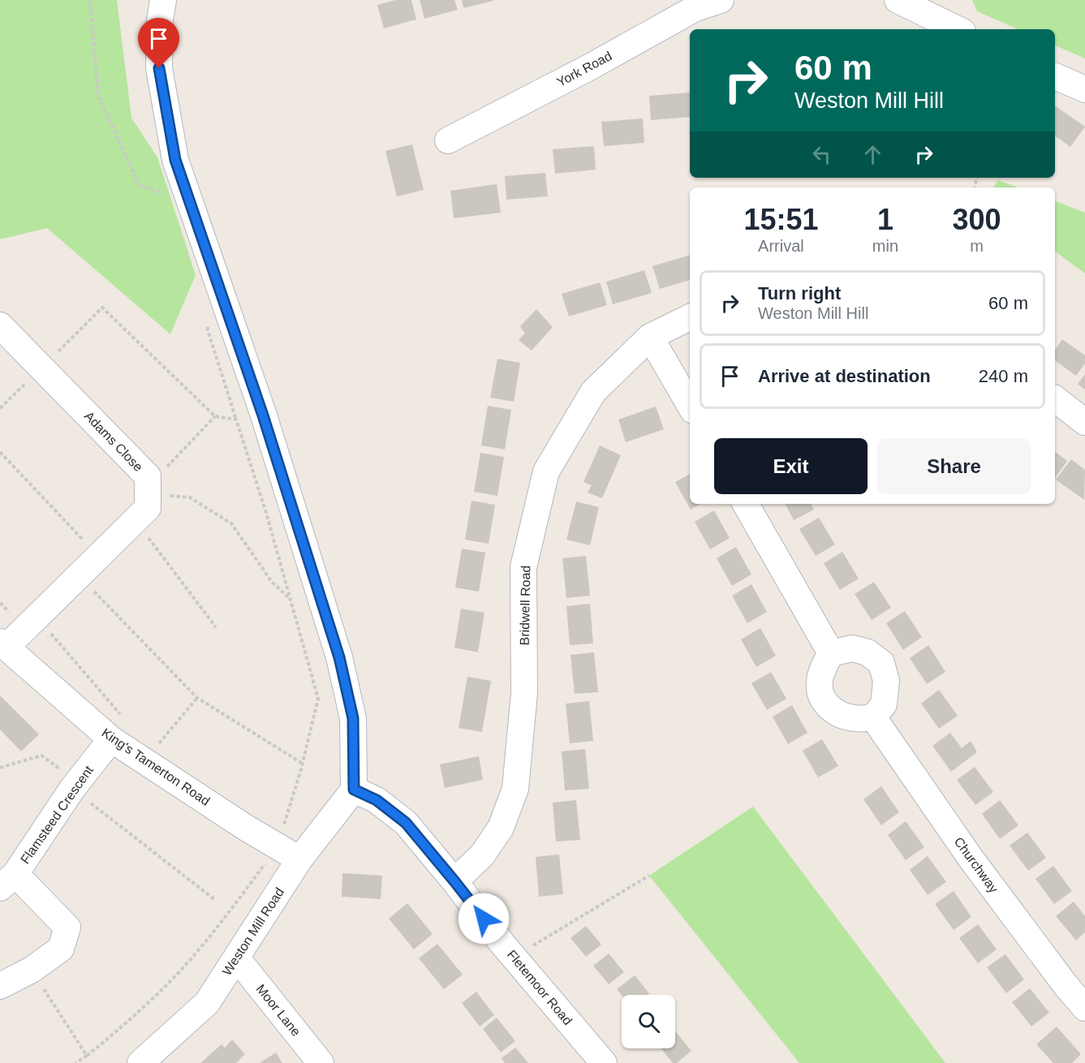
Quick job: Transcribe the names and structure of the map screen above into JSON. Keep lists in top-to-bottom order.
{
  "streets": {
    "street": [
      "York Road",
      "Adams Close",
      "Bridwell Road",
      "King's Tamerton Road",
      "Flamsteed Crescent",
      "Churchway",
      "Weston Mill Road",
      "Fletemoor Road",
      "Moor Lane"
    ]
  },
  "crossings": [
    ["Bridwell Road", "Fletemoor Road"],
    ["King's Tamerton Road", "Flamsteed Crescent"],
    ["King's Tamerton Road", "Weston Mill Road"],
    ["Weston Mill Road", "Fletemoor Road"],
    ["Weston Mill Road", "Moor Lane"]
  ],
  "page": {
    "turn": ["60 m", "Weston Mill Hill"],
    "eta": [
      "15:51",
      "Arrival",
      "1",
      "min",
      "300",
      "m"
    ],
    "list": [
      {
        "name": "Turn right",
        "note": "Weston Mill Hill",
        "value": "60 m"
      },
      {
        "name": "Arrive at destination",
        "value": "240 m"
      }
    ],
    "buttons": ["Exit", "Share"]
  }
}
